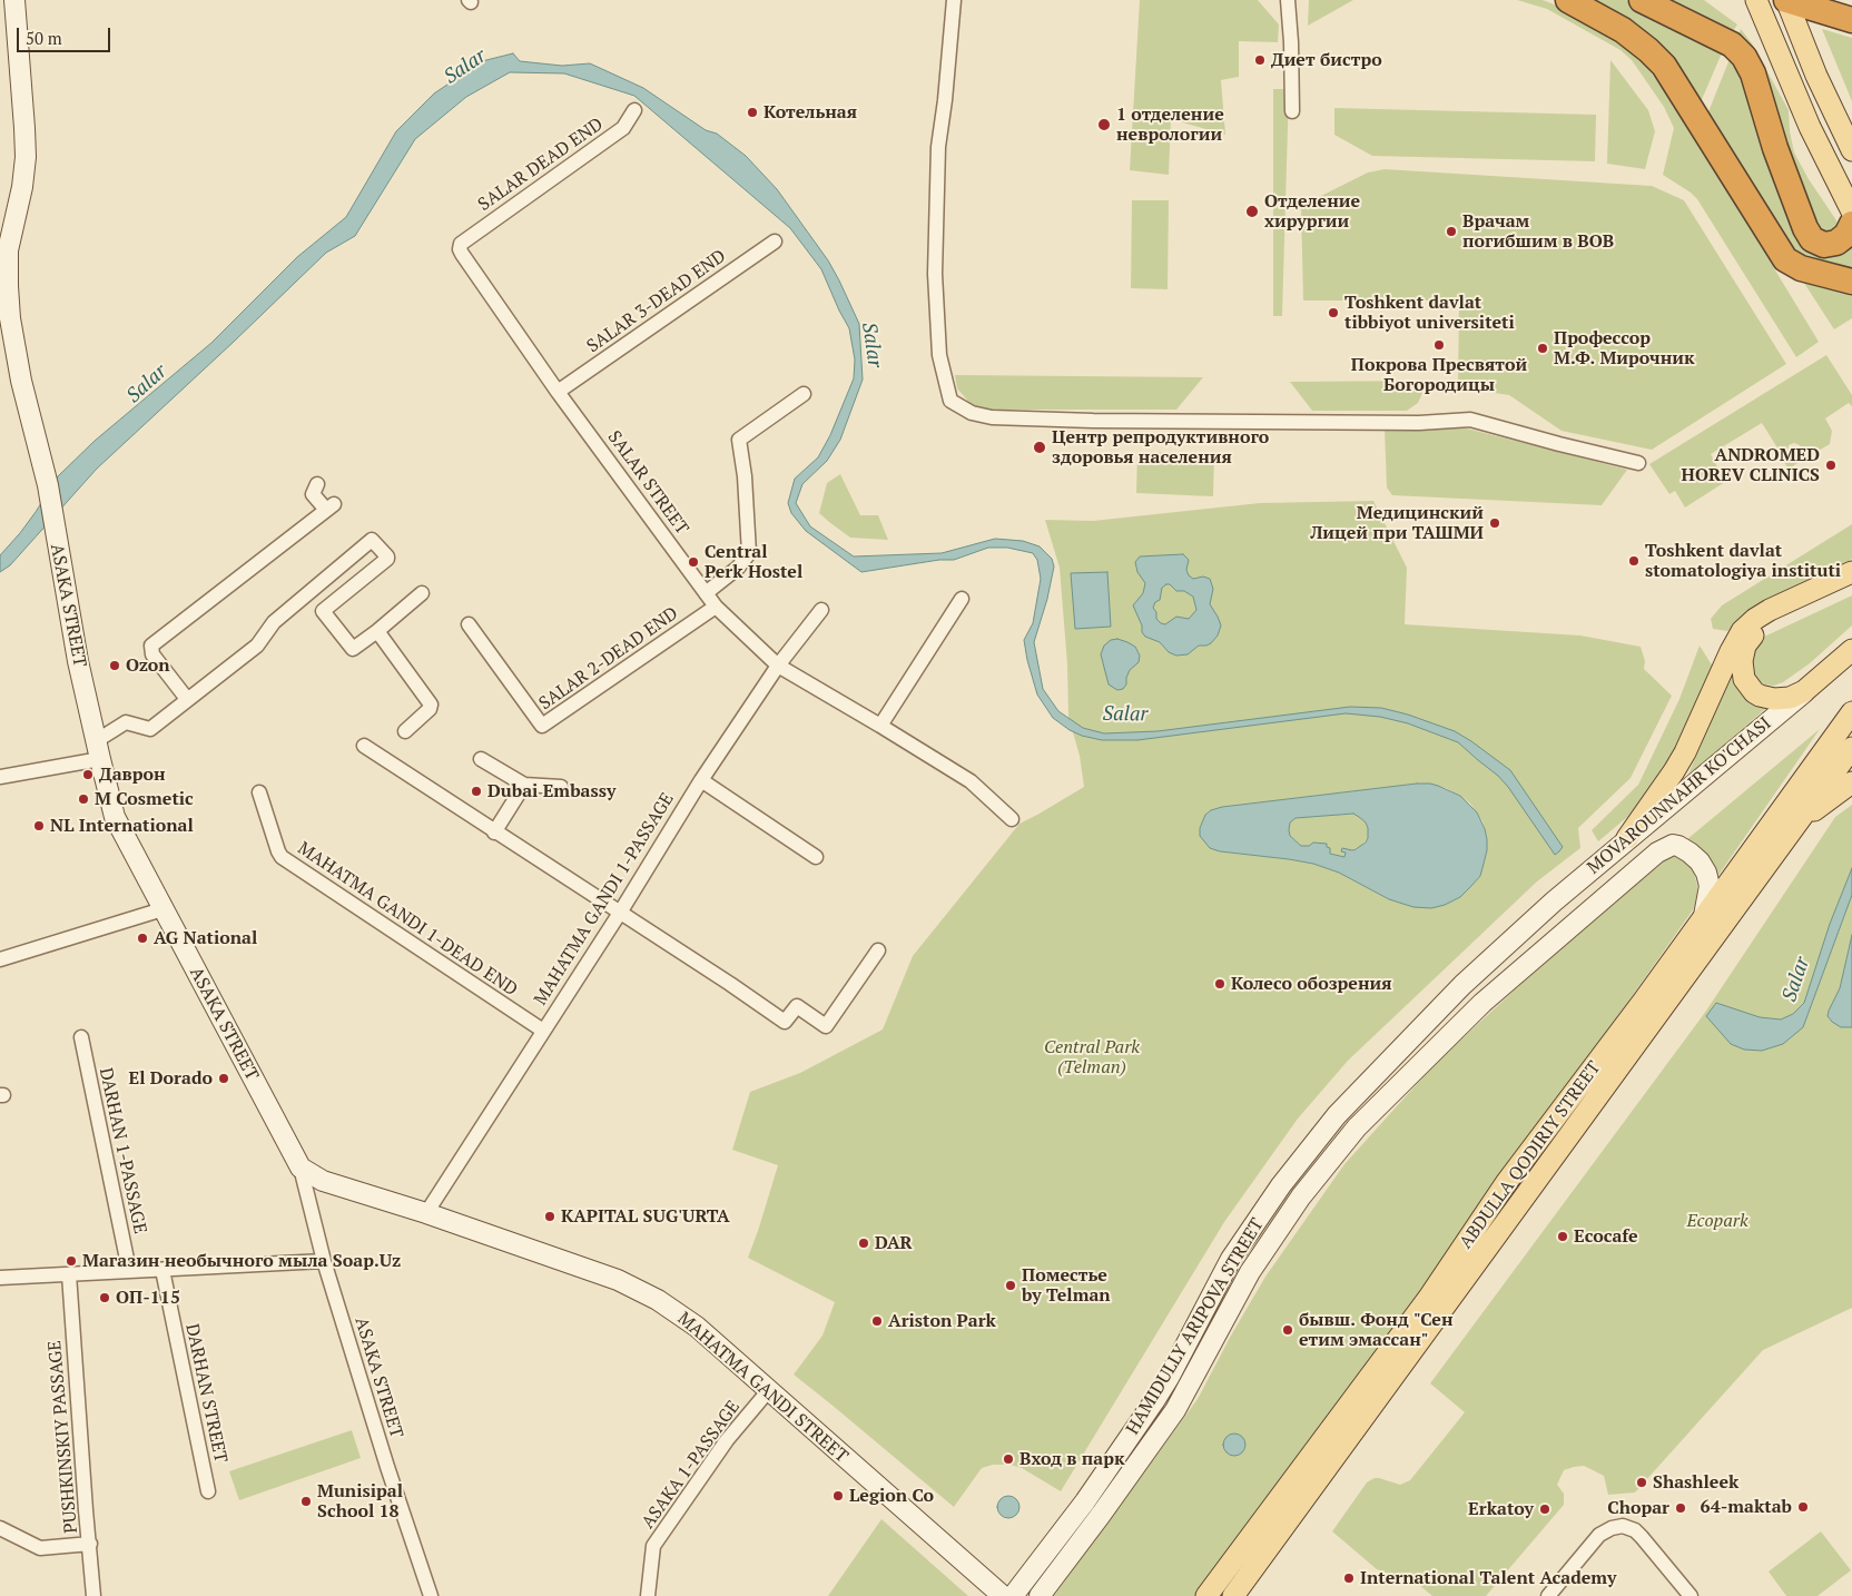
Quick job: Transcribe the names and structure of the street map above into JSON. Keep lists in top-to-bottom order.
{
  "streets": {
    "main road": ["ABDULLA QODIRIY STREET"],
    "street": [
      "SALAR DEAD END",
      "SALAR 3-DEAD END",
      "SALAR STREET",
      "ASAKA STREET",
      "SALAR 2-DEAD END",
      "MOVAROUNNAHR KO'CHASI",
      "MAHATMA GANDI 1-PASSAGE",
      "MAHATMA GANDI 1-DEAD END",
      "DARHAN 1-PASSAGE",
      "HAMIDULLY ARIPOVA STREET",
      "MAHATMA GANDI STREET",
      "DARHAN STREET",
      "PUSHKINSKIY PASSAGE",
      "ASAKA 1-PASSAGE"
    ]
  },
  "crossings": [
    ["SALAR DEAD END", "SALAR STREET"],
    ["SALAR 3-DEAD END", "SALAR STREET"],
    ["SALAR STREET", "SALAR 2-DEAD END"],
    ["SALAR STREET", "MAHATMA GANDI 1-PASSAGE"],
    ["ASAKA STREET", "MAHATMA GANDI STREET"],
    ["MOVAROUNNAHR KO'CHASI", "ABDULLA QODIRIY STREET"],
    ["MOVAROUNNAHR KO'CHASI", "HAMIDULLY ARIPOVA STREET"],
    ["MAHATMA GANDI 1-PASSAGE", "MAHATMA GANDI 1-DEAD END"],
    ["MAHATMA GANDI 1-PASSAGE", "MAHATMA GANDI STREET"],
    ["MAHATMA GANDI STREET", "ASAKA 1-PASSAGE"]
  ],
  "water": ["Salar"],
  "parks": ["Central Park (Telman)", "Ecopark"],
  "places": [
    "Диет бистро",
    "Котельная",
    "1 отделение неврологии",
    "Отделение хирургии",
    "Врачам погибшим в ВОВ",
    "Toshkent davlat tibbiyot universiteti",
    "Покрова Пресвятой Богородицы",
    "Профессор М.Ф. Мирочник",
    "Центр репродуктивного здоровья населения",
    "ANDROMED HOREV CLINICS",
    "Медицинский Лицей при ТАШМИ",
    "Toshkent davlat stomatologiya instituti",
    "Central Perk Hostel",
    "Ozon",
    "Даврон",
    "Dubai Embassy",
    "M Cosmetic",
    "NL International",
    "AG National",
    "Колесо обозрения",
    "El Dorado",
    "KAPITAL SUG'URTA",
    "Ecocafe",
    "DAR",
    "Магазин необычного мыла Soap.Uz",
    "Поместье by Telman",
    "ОП-115",
    "Ariston Park",
    "бывш. Фонд \"Сен етим эмассан\"",
    "Вход в парк",
    "Shashleek",
    "Legion Co",
    "Munisipal School 18",
    "64-maktab",
    "Chopar",
    "Erkatoy",
    "International Talent Academy"
  ],
  "scale_bar": "50 m"
}
